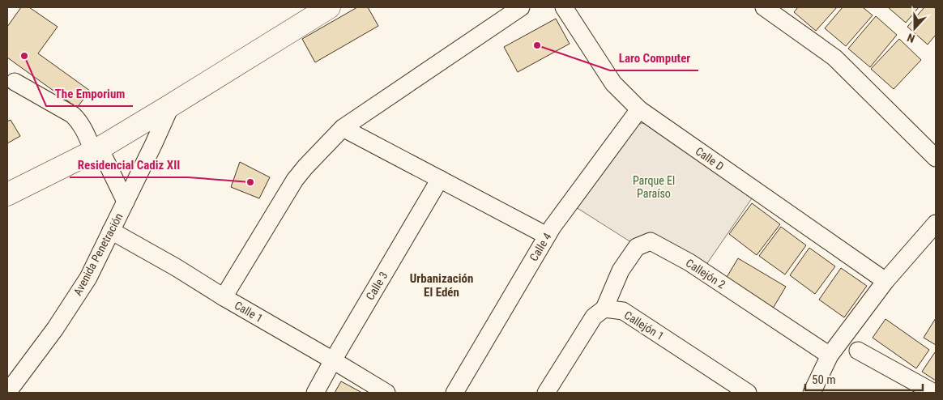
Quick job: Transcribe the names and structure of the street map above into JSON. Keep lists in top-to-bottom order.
{
  "streets": {
    "street": [
      "Calle D",
      "Calle 4",
      "Avenida Penetración",
      "Callejón 2",
      "Calle 3",
      "Calle 1",
      "Callejón 1"
    ]
  },
  "crossings": [
    ["Calle D", "Calle 4"],
    ["Avenida Penetración", "Calle 1"],
    ["Callejón 2", "Callejón 1"],
    ["Calle 3", "Calle 1"]
  ],
  "districts": ["Urbanización El Edén"],
  "parks": ["Parque El Paraíso"],
  "places": ["Laro Computer", "The Emporium", "Residencial Cadiz XII"],
  "scale_bar": "50 m",
  "north": "bottom"
}
